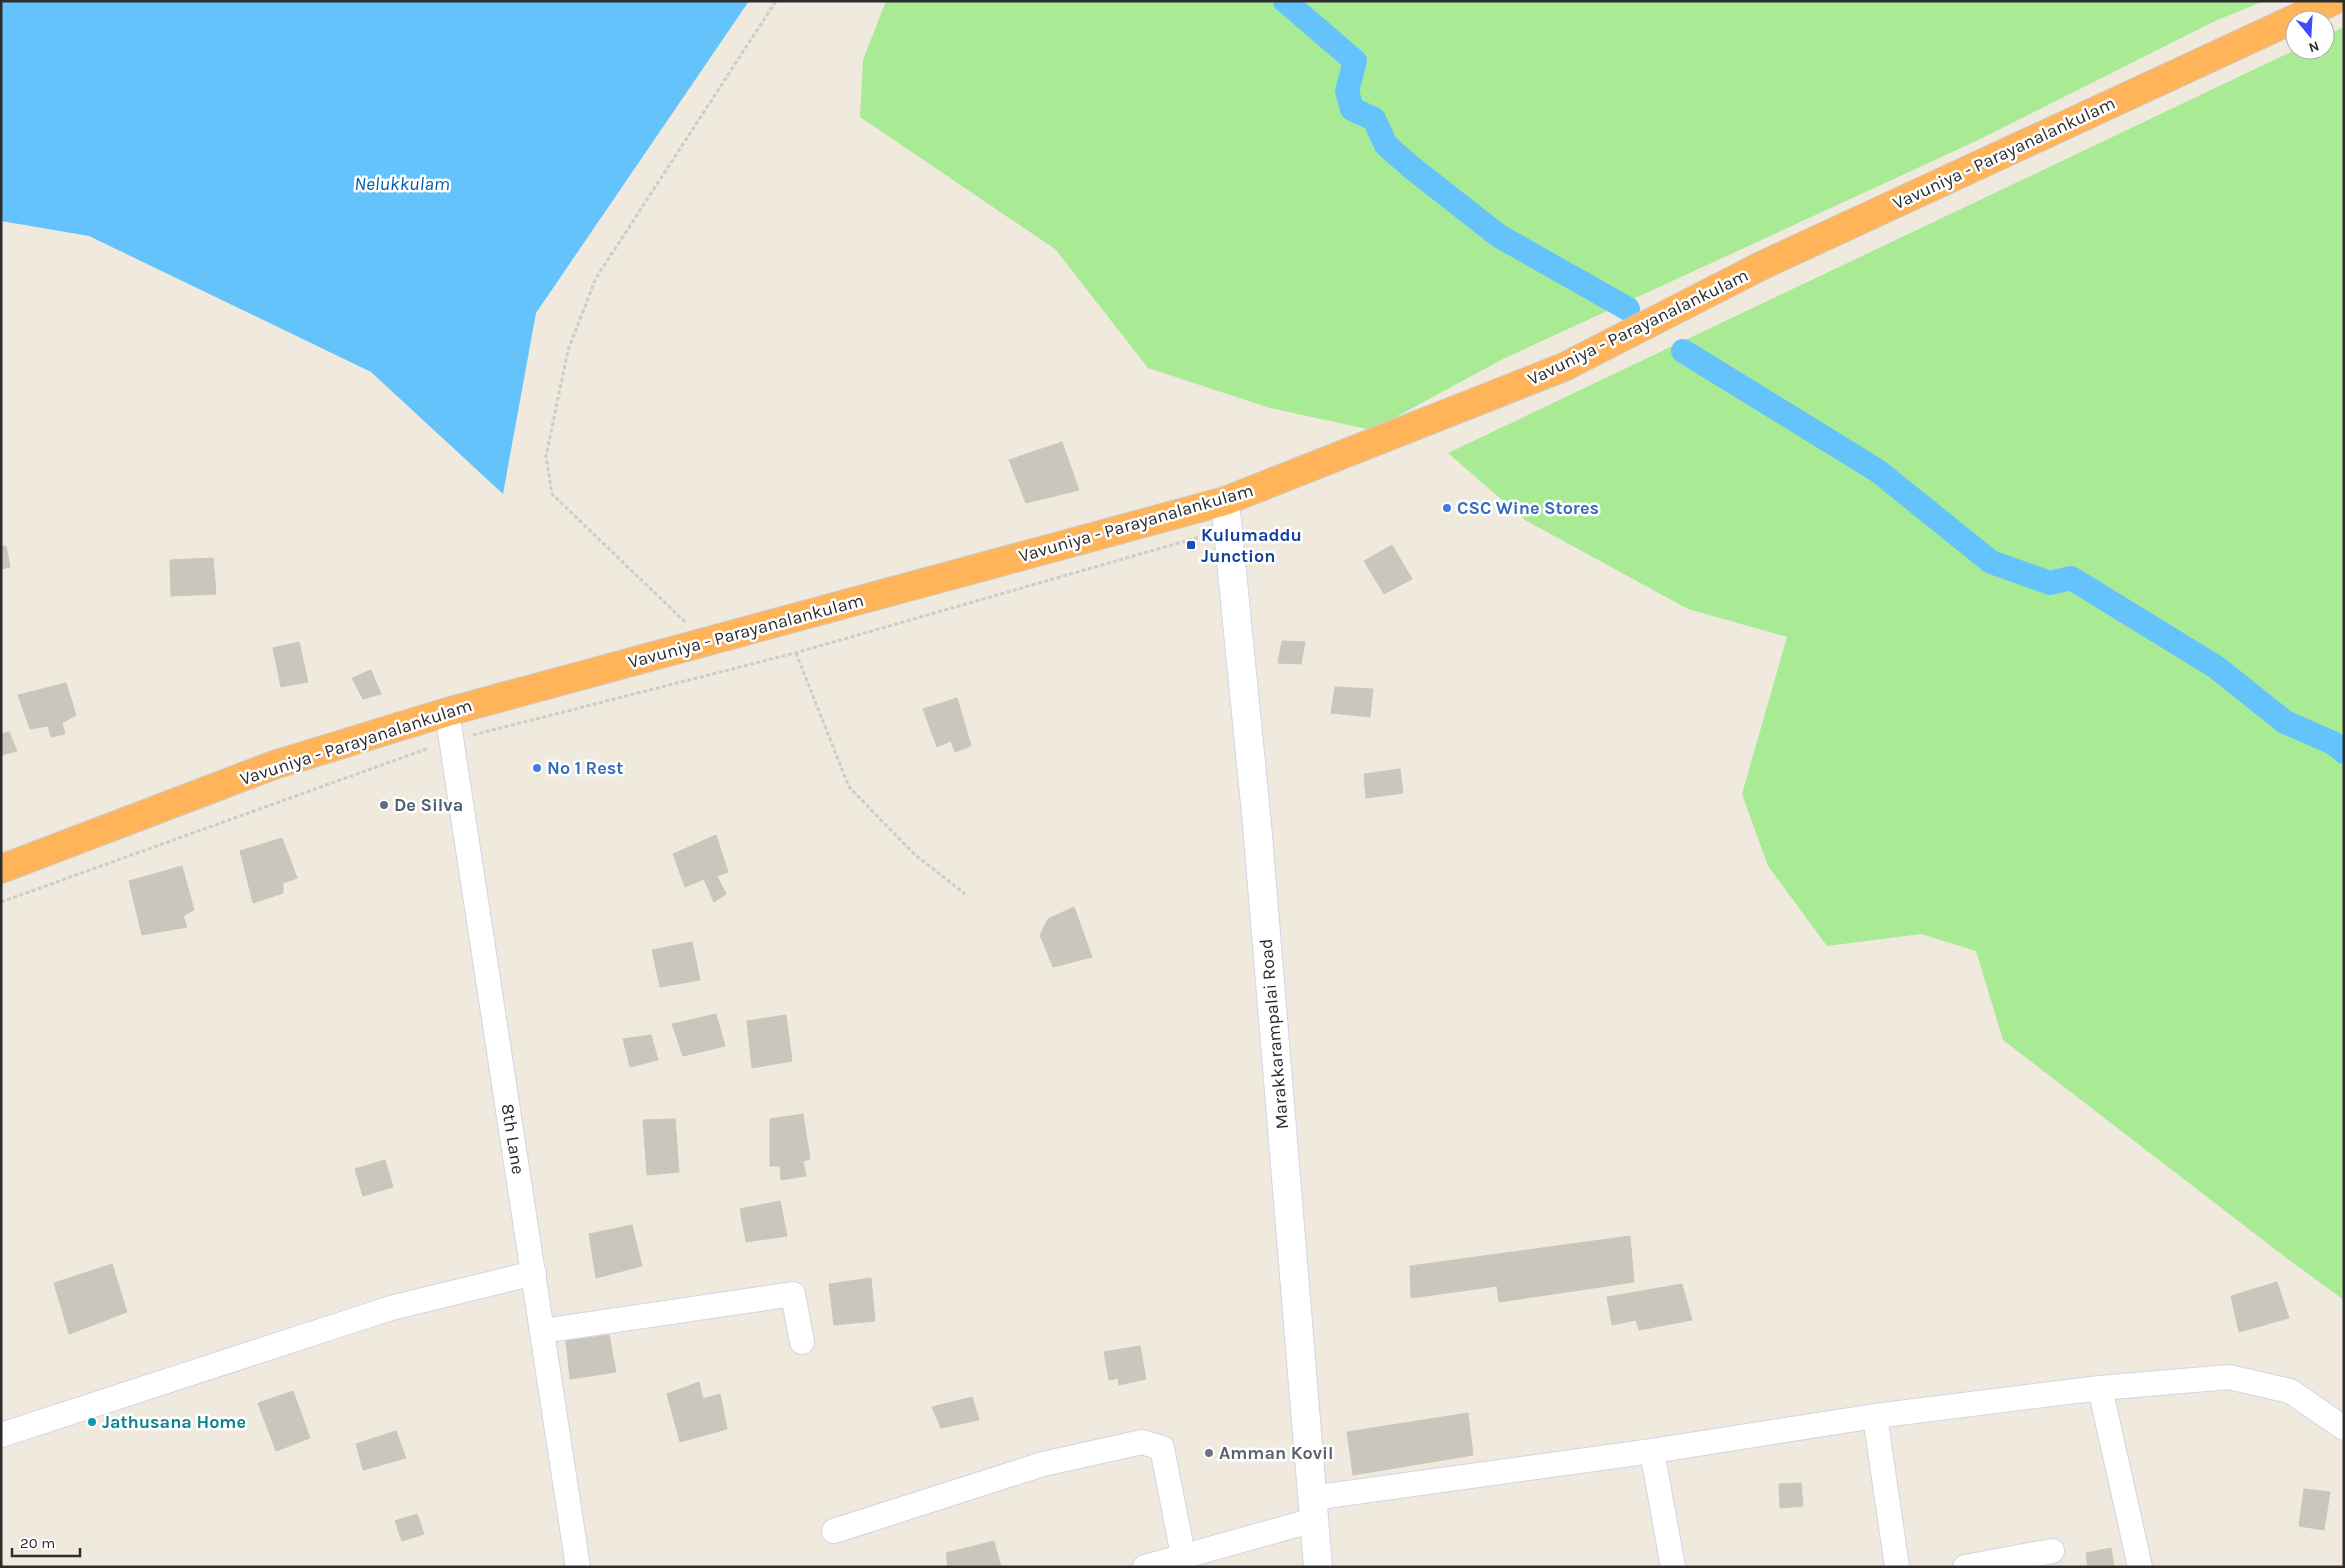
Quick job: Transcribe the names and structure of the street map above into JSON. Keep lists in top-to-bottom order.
{
  "streets": {
    "highway": ["Vavuniya - Parayanalankulam"],
    "street": ["Marakkarampalai Road", "8th Lane"]
  },
  "crossings": [
    ["Vavuniya - Parayanalankulam", "Marakkarampalai Road"],
    ["Vavuniya - Parayanalankulam", "8th Lane"]
  ],
  "water": ["Nelukkulam"],
  "places": {
    "other": [
      "CSC Wine Stores",
      "No 1 Rest",
      "De Silva",
      "Jathusana Home",
      "Amman Kovil"
    ],
    "transit": ["Kulumaddu Junction"]
  },
  "scale_bar": "20 m",
  "north": "bottom"
}
